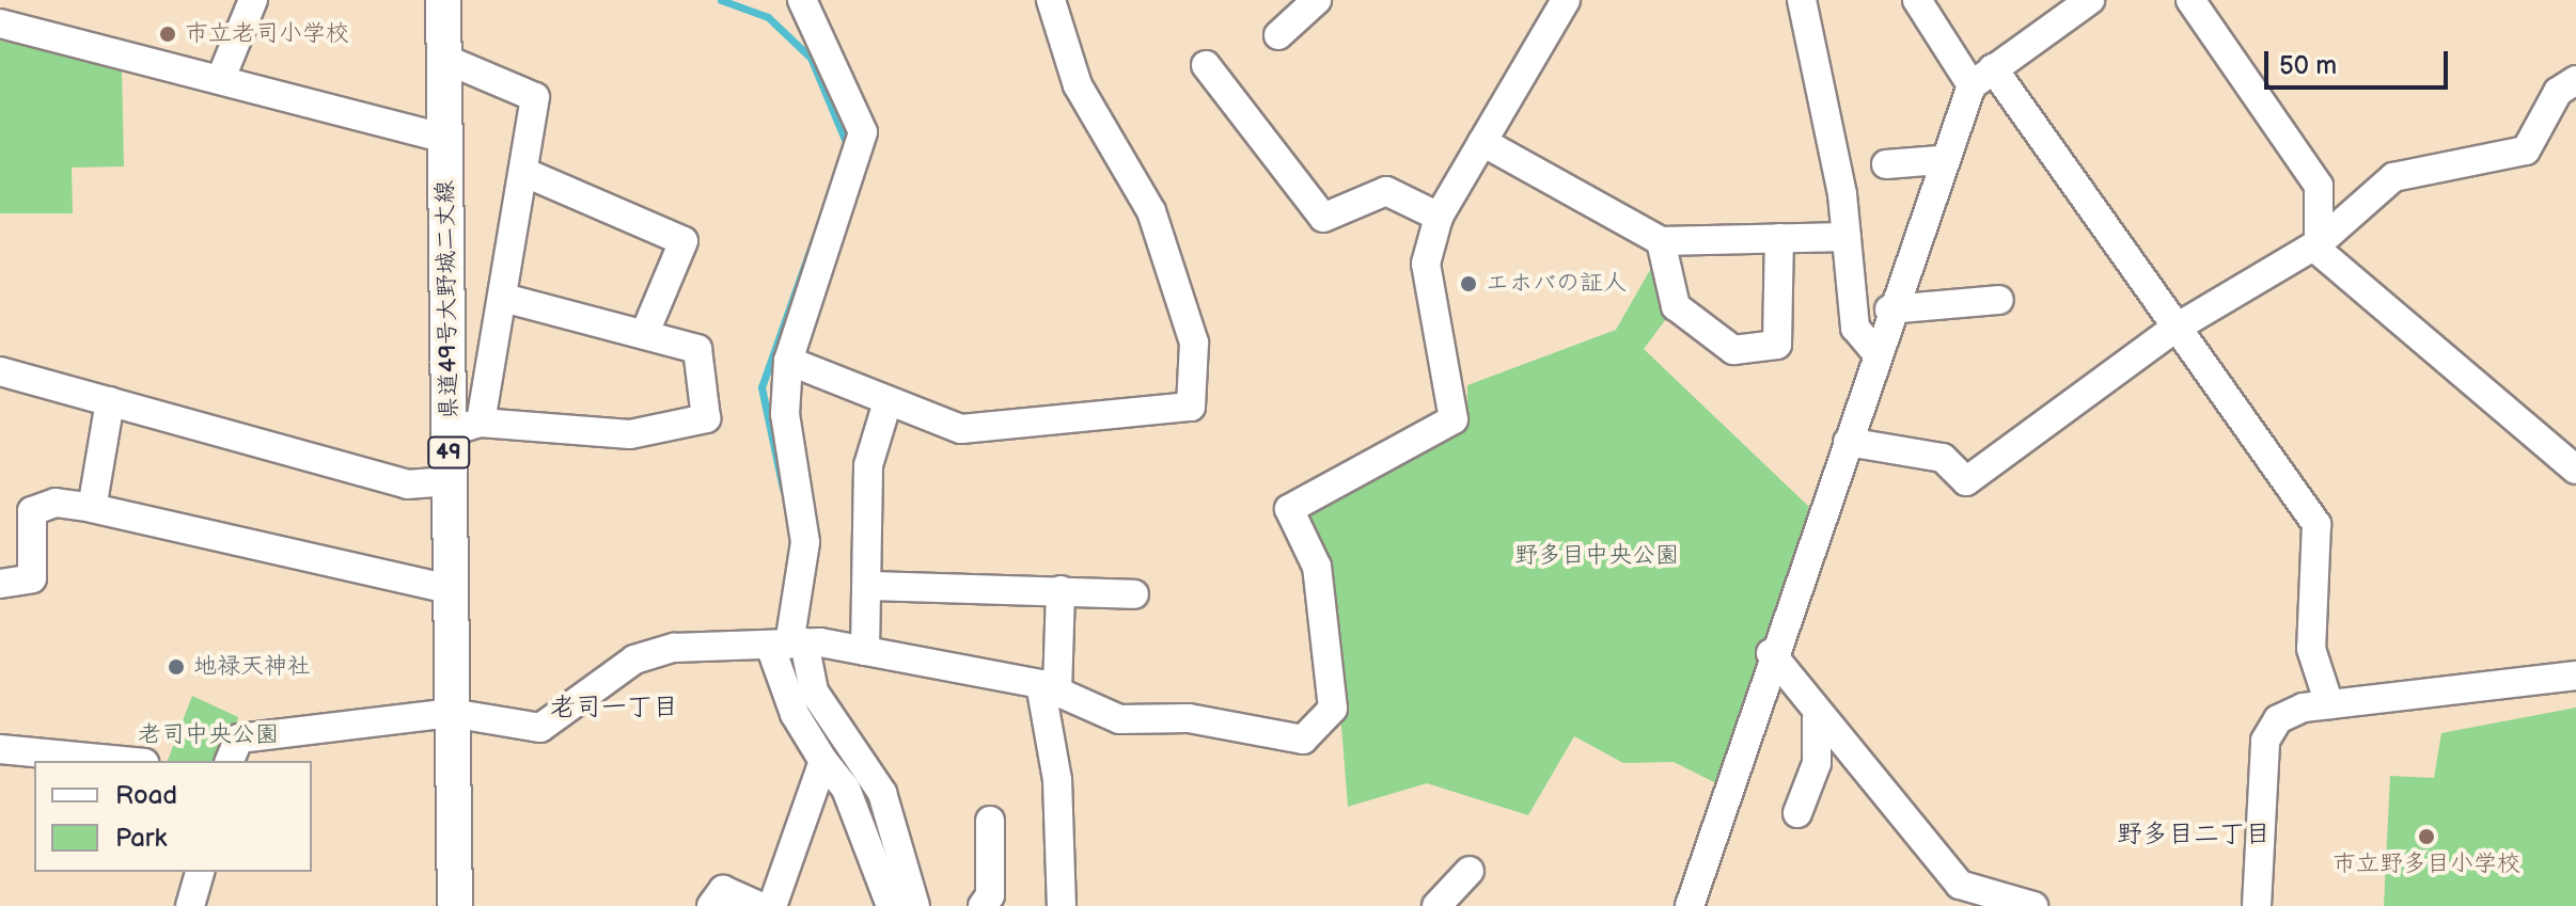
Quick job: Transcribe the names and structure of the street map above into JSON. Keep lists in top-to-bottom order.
{
  "streets": {
    "main road": ["県道49号大野城二丈線", "49"]
  },
  "districts": ["老司一丁目", "野多目二丁目"],
  "parks": ["野多目中央公園", "老司中央公園"],
  "places": [
    "市立老司小学校",
    "エホバの証人",
    "地禄天神社",
    "市立野多目小学校"
  ],
  "legend": ["Road", "Park"],
  "scale_bar": "50 m"
}
